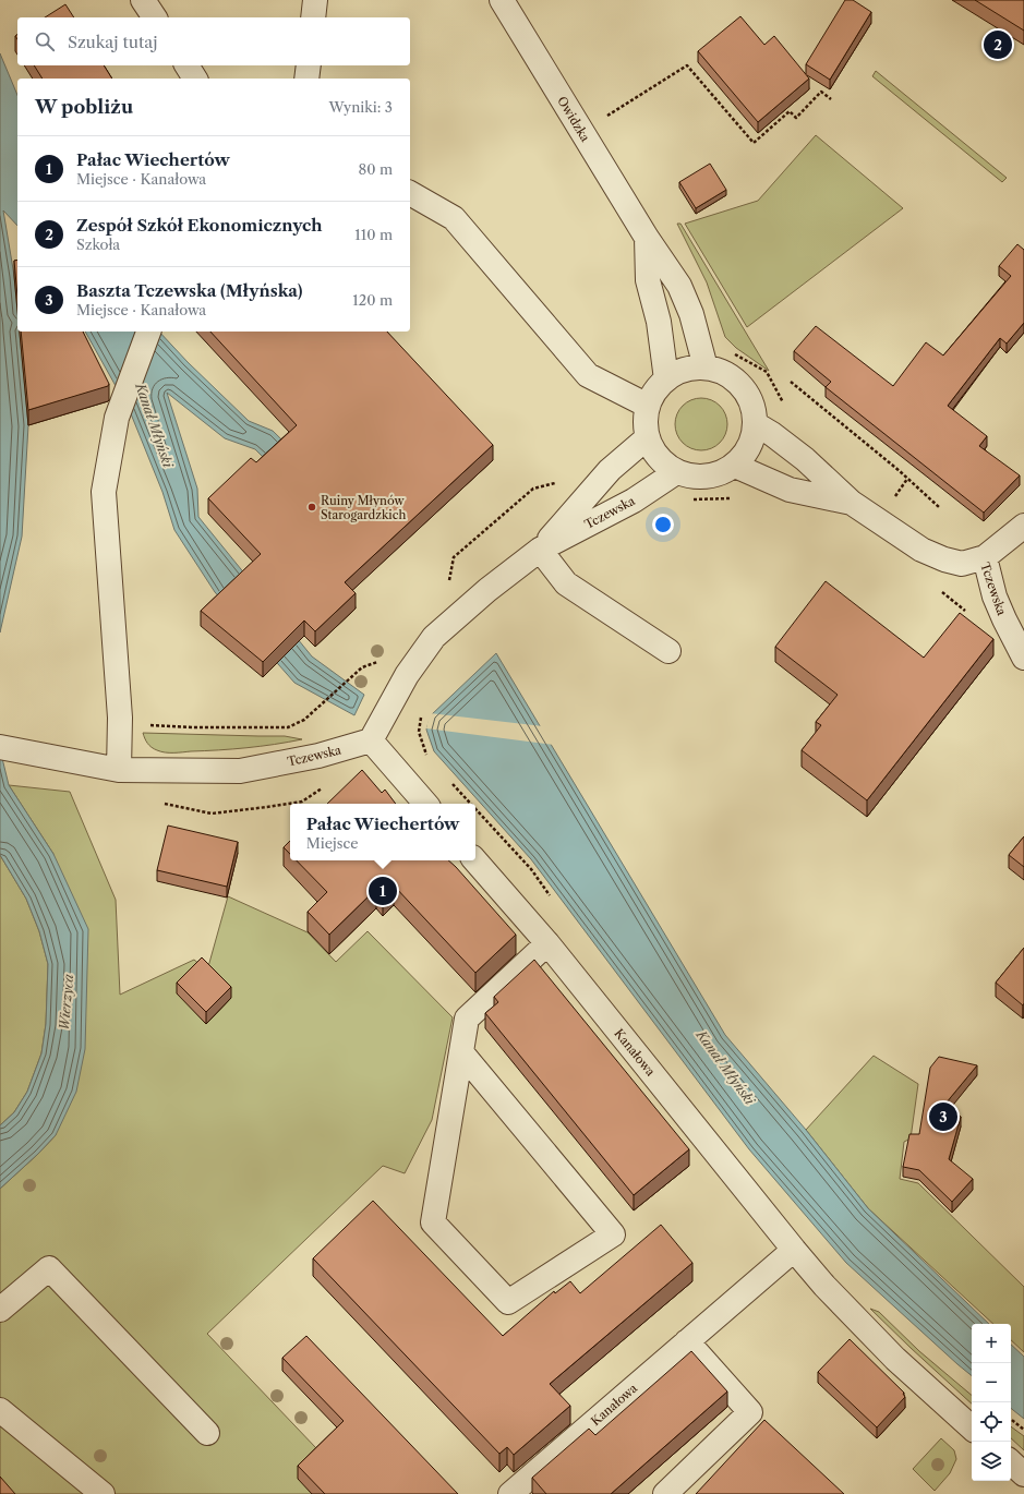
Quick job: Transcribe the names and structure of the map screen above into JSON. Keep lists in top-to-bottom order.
{
  "streets": {
    "street": ["Owidzka", "Tczewska", "Kanałowa"]
  },
  "crossings": [
    ["Owidzka", "Tczewska"]
  ],
  "water": ["Kanał Młyński", "Wierzyca"],
  "places": ["Ruiny Młynów Starogardzkich"],
  "page": {
    "search": "Szukaj tutaj",
    "pins": ["2", "1", "3"],
    "heading": ["W pobliżu", "Wyniki: 3"],
    "list": [
      {
        "mark": "1",
        "name": "Pałac Wiechertów",
        "note": "Miejsce · Kanałowa",
        "value": "80 m"
      },
      {
        "mark": "2",
        "name": "Zespół Szkół Ekonomicznych",
        "note": "Szkoła",
        "value": "110 m"
      },
      {
        "mark": "3",
        "name": "Baszta Tczewska (Młyńska)",
        "note": "Miejsce · Kanałowa",
        "value": "120 m"
      }
    ],
    "popup": ["Pałac Wiechertów", "Miejsce"],
    "map_buttons": ["+", "−"]
  }
}
